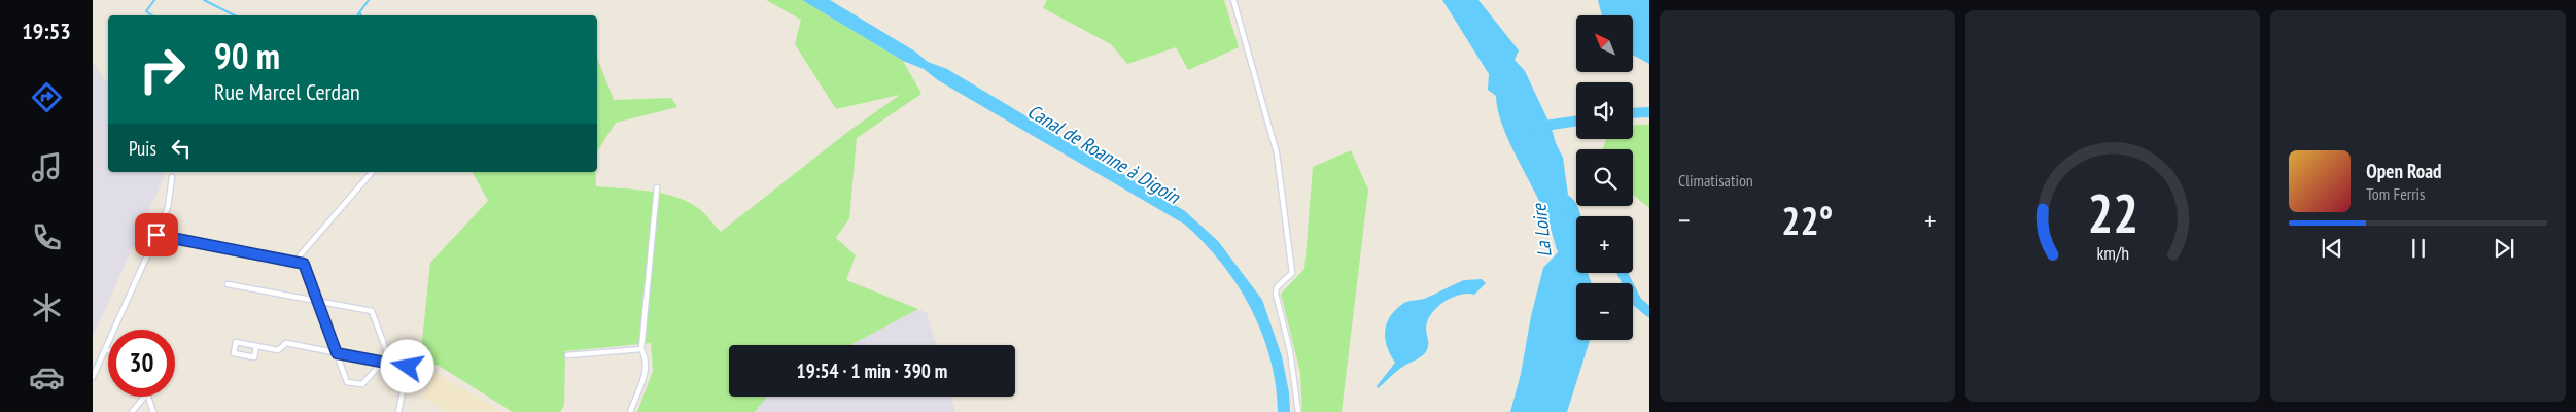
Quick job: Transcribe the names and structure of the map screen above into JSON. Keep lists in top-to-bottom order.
{
  "water": ["Canal de Roanne à Digoin", "La Loire"],
  "north": "top left",
  "page": {
    "tabs": "19:53",
    "tile": "Climatisation",
    "map_buttons": ["+", "−"],
    "turn": ["90 m", "Rue Marcel Cerdan"],
    "then": "Puis",
    "song": ["Open Road", "Tom Ferris"],
    "heat": ["−", "22°", "+"],
    "limit": "30",
    "trip": "19:54 · 1 min · 390 m",
    "gauge": ["22", "km/h"]
  }
}
